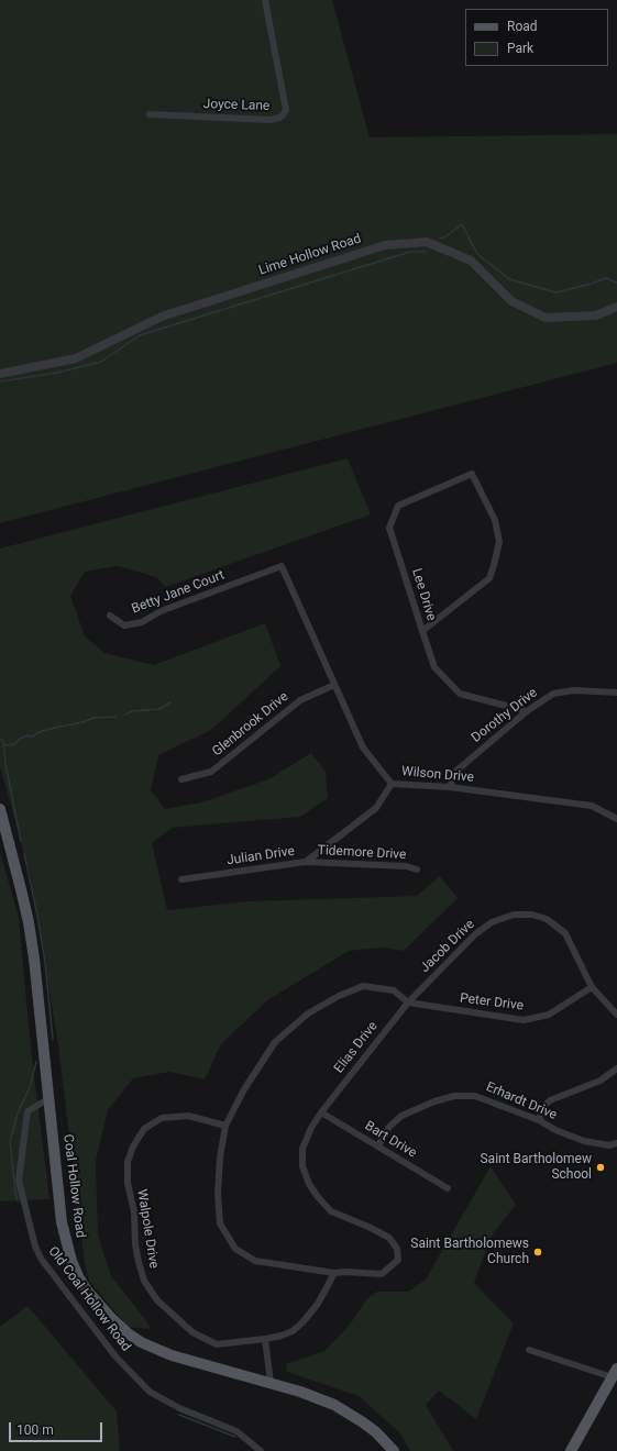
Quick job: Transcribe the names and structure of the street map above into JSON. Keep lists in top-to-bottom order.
{
  "streets": {
    "main road": ["Coal Hollow Road"],
    "street": [
      "Joyce Lane",
      "Lime Hollow Road",
      "Betty Jane Court",
      "Lee Drive",
      "Dorothy Drive",
      "Glenbrook Drive",
      "Wilson Drive",
      "Tidemore Drive",
      "Julian Drive",
      "Jacob Drive",
      "Peter Drive",
      "Elias Drive",
      "Erhardt Drive",
      "Bart Drive",
      "Walpole Drive",
      "Old Coal Hollow Road"
    ]
  },
  "crossings": [
    ["Betty Jane Court", "Wilson Drive"],
    ["Lee Drive", "Dorothy Drive"],
    ["Dorothy Drive", "Wilson Drive"],
    ["Glenbrook Drive", "Wilson Drive"],
    ["Wilson Drive", "Julian Drive"],
    ["Tidemore Drive", "Julian Drive"],
    ["Jacob Drive", "Peter Drive"],
    ["Jacob Drive", "Elias Drive"],
    ["Peter Drive", "Elias Drive"],
    ["Elias Drive", "Bart Drive"],
    ["Elias Drive", "Walpole Drive"],
    ["Erhardt Drive", "Bart Drive"],
    ["Coal Hollow Road", "Old Coal Hollow Road"]
  ],
  "places": ["Saint Bartholomew School", "Saint Bartholomews Church"],
  "legend": ["Road", "Park"],
  "scale_bar": "100 m"
}
